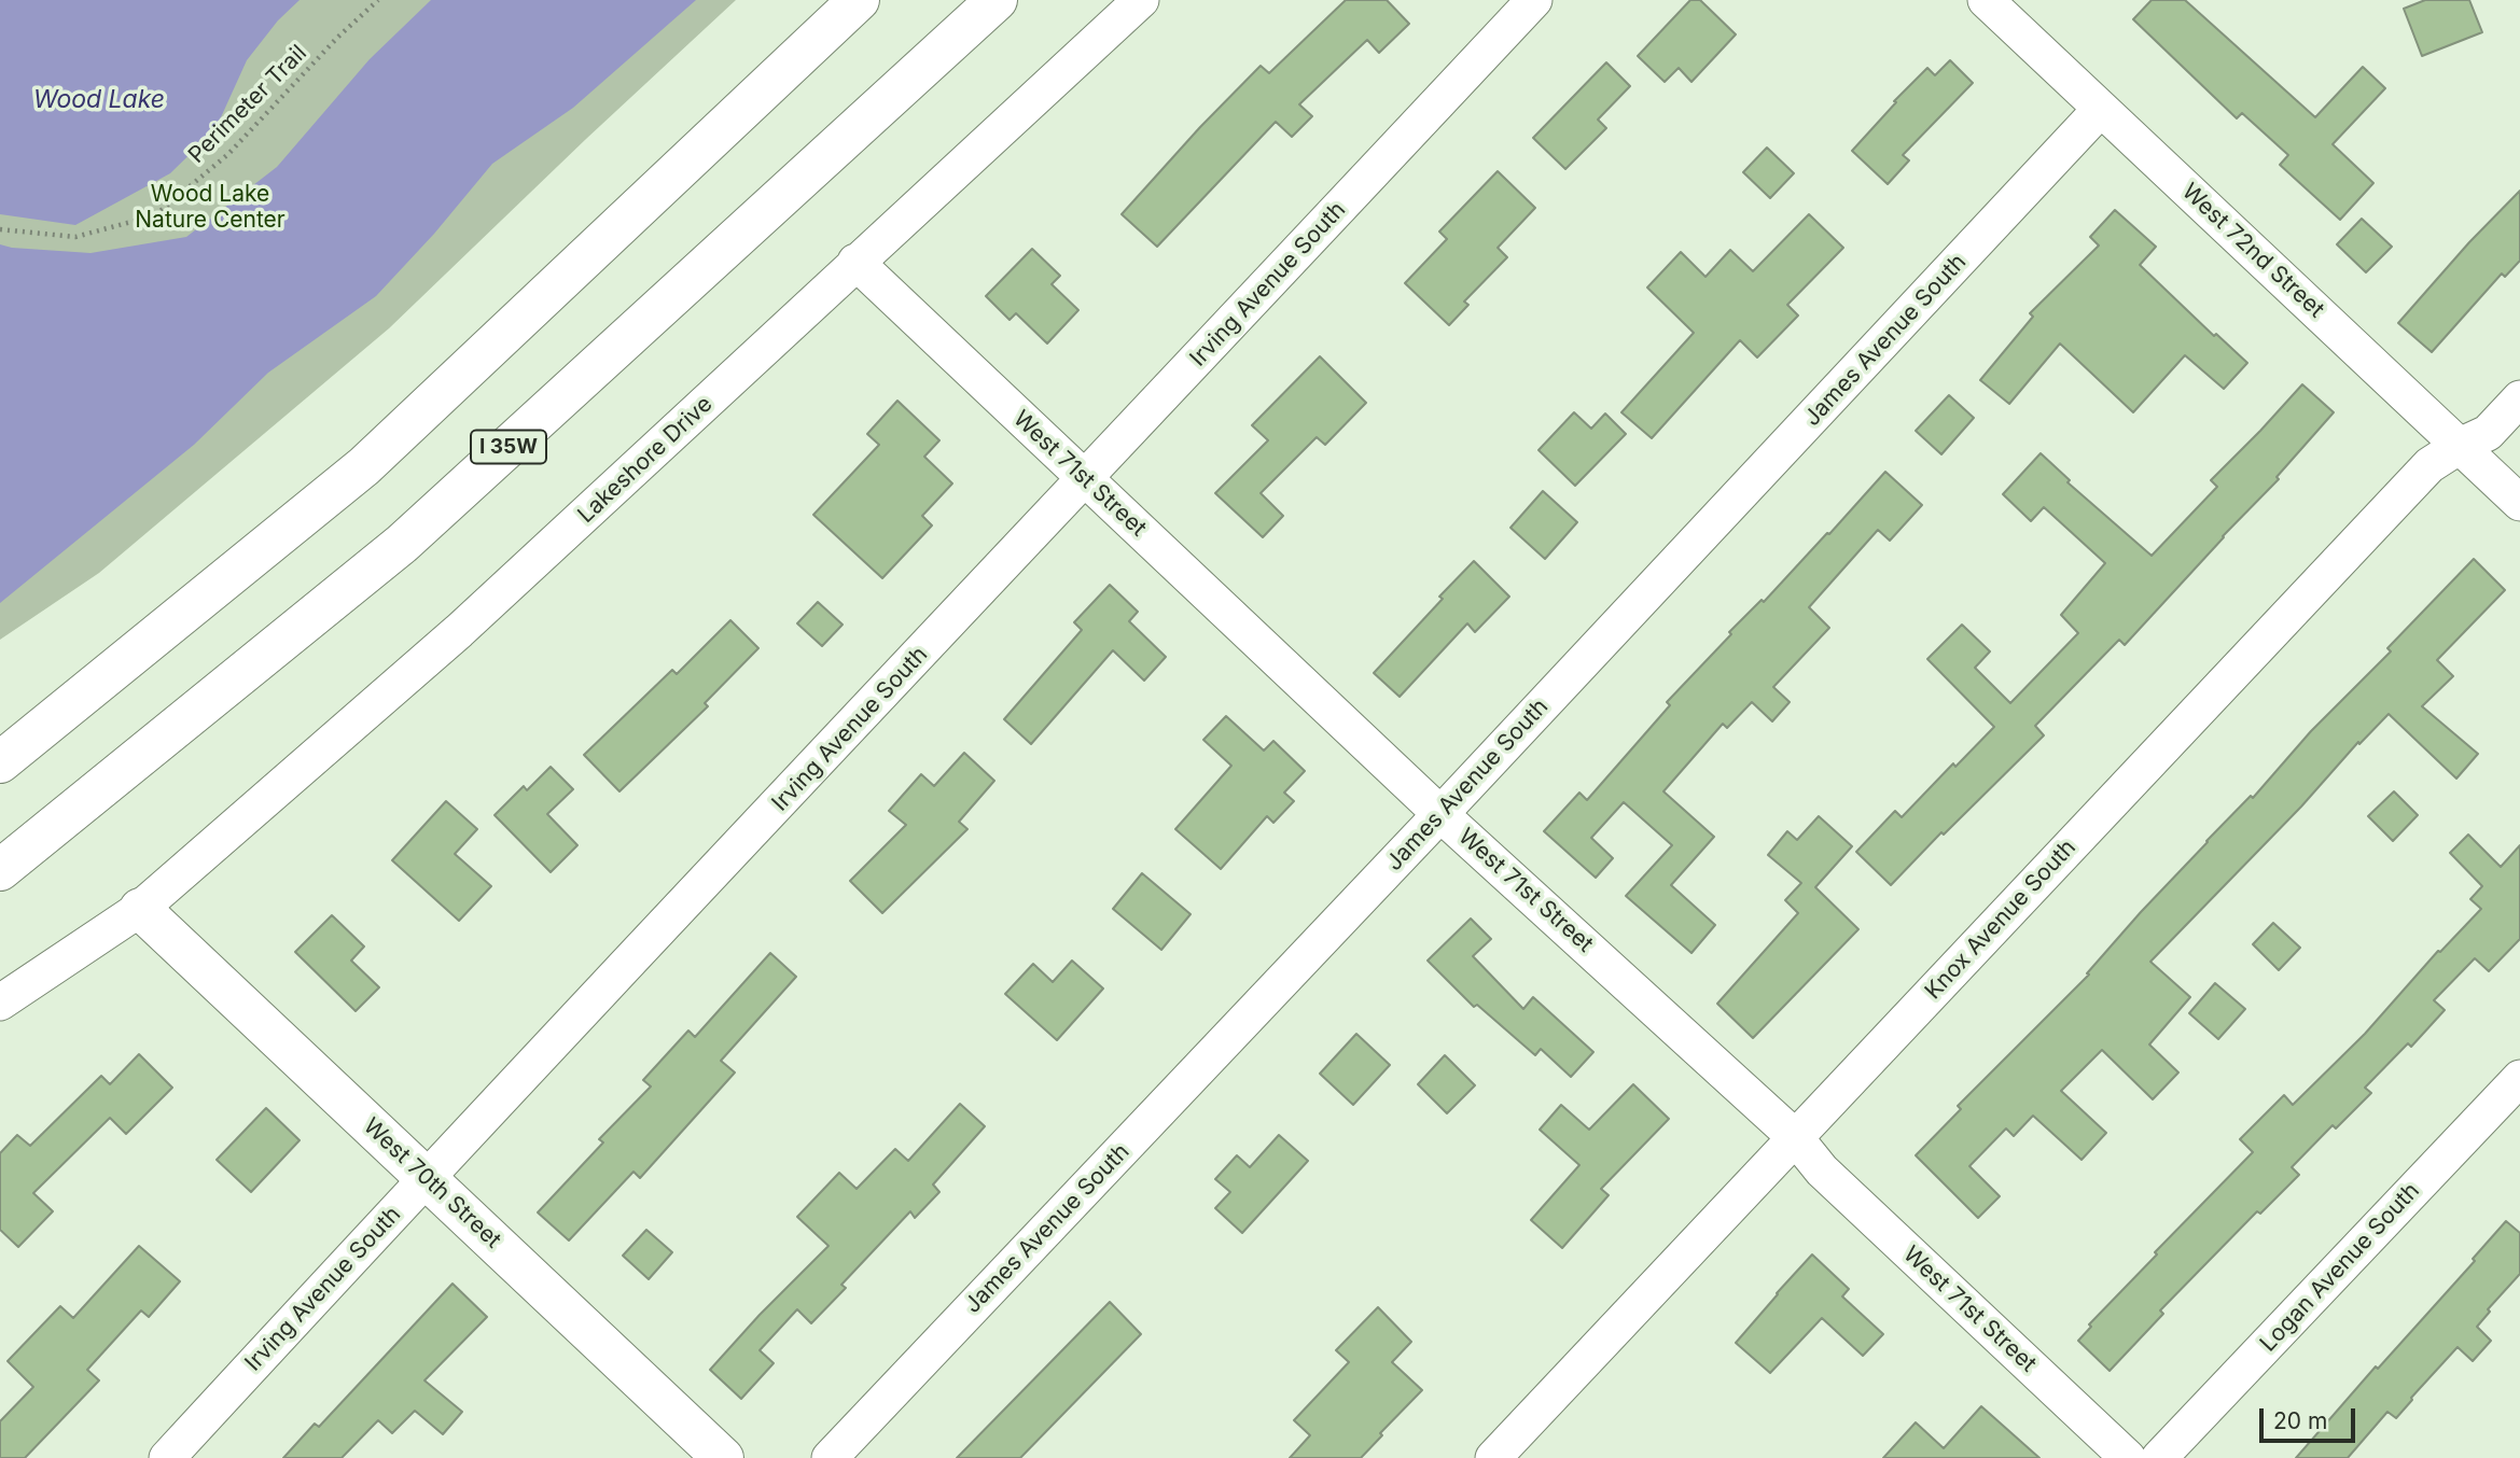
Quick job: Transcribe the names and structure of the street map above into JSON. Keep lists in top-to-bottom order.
{
  "streets": {
    "main road": ["I 35W", "West 70th Street"],
    "street": [
      "West 72nd Street",
      "Irving Avenue South",
      "James Avenue South",
      "Lakeshore Drive",
      "West 71st Street",
      "Knox Avenue South",
      "Logan Avenue South"
    ],
    "path": ["Perimeter Trail"]
  },
  "crossings": [
    ["West 72nd Street", "James Avenue South"],
    ["West 72nd Street", "Knox Avenue South"],
    ["Irving Avenue South", "West 71st Street"],
    ["Irving Avenue South", "West 70th Street"],
    ["James Avenue South", "West 71st Street"],
    ["Lakeshore Drive", "West 71st Street"],
    ["Lakeshore Drive", "West 70th Street"],
    ["West 71st Street", "Knox Avenue South"]
  ],
  "water": ["Wood Lake"],
  "parks": ["Wood Lake Nature Center"],
  "scale_bar": "20 m"
}
